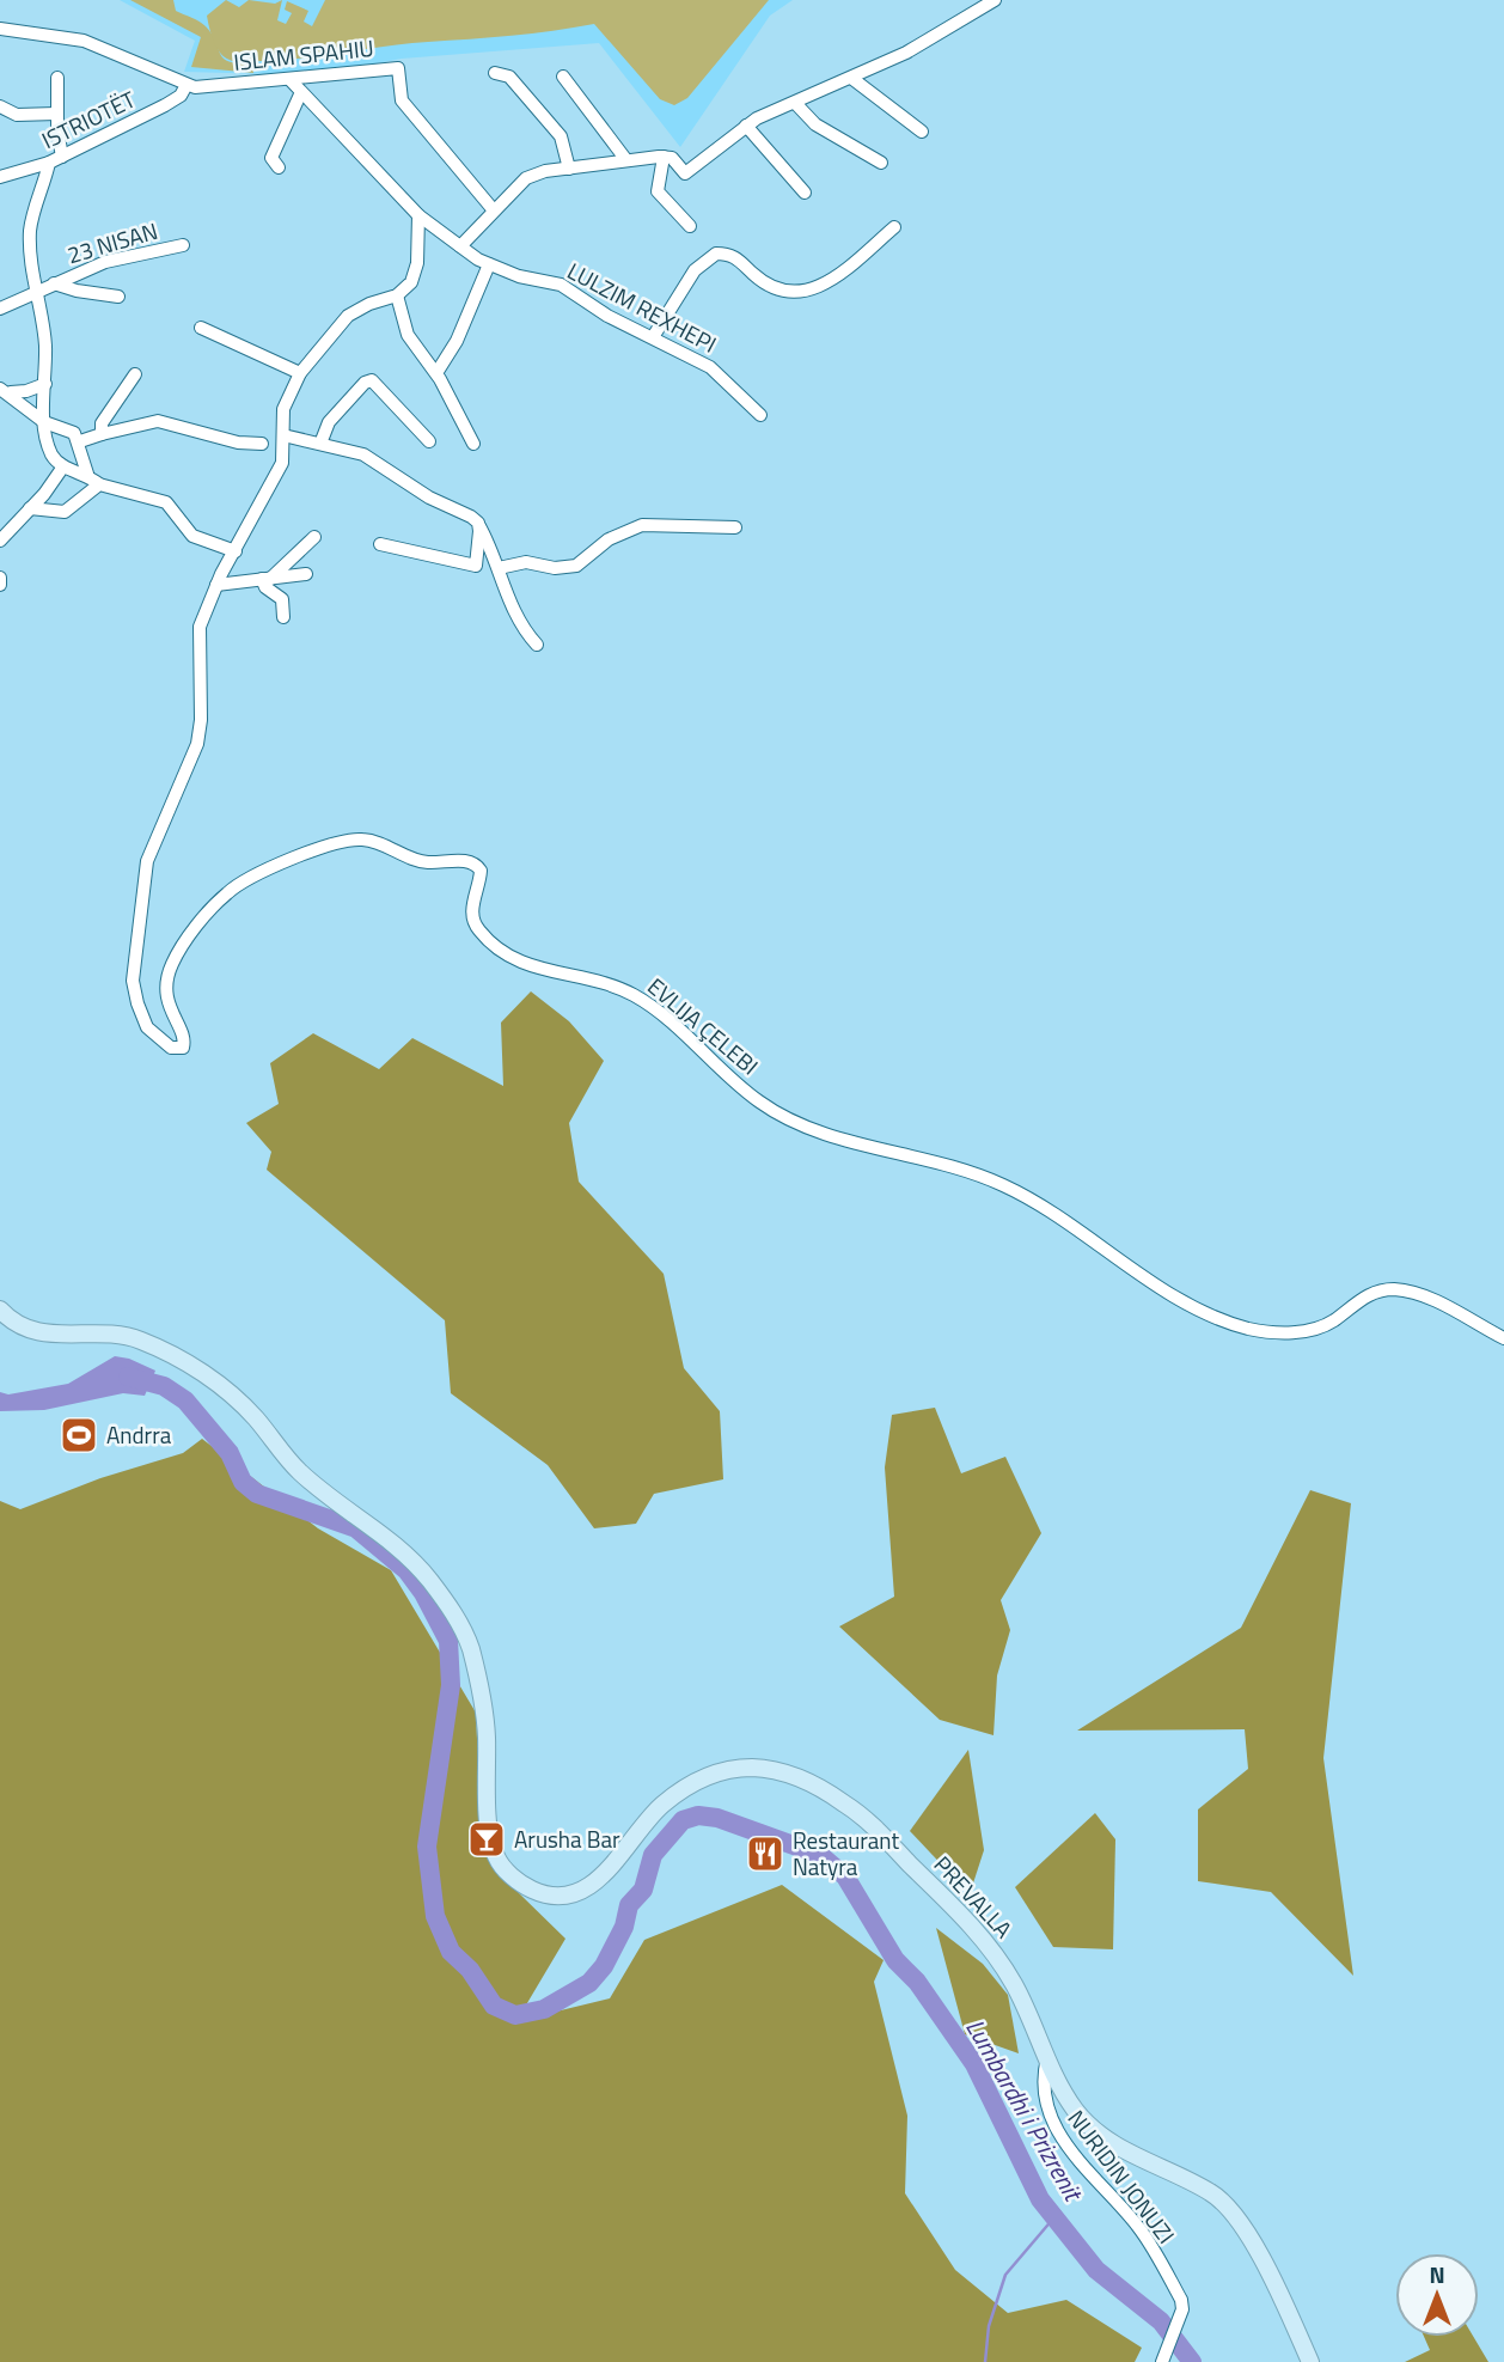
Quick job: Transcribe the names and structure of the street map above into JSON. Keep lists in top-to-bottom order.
{
  "streets": {
    "main road": ["PREVALLA"],
    "street": [
      "ISLAM SPAHIU",
      "ISTRIOTËT",
      "23 NISAN",
      "LULZIM REXHEPI",
      "EVLIJA ÇELEBI",
      "NURIDIN JONUZI"
    ]
  },
  "crossings": [
    ["ISLAM SPAHIU", "ISTRIOTËT"],
    ["PREVALLA", "NURIDIN JONUZI"]
  ],
  "water": ["Lumbardhi i Prizrenit"],
  "places": {
    "sports": ["Andrra"],
    "bar": ["Arusha Bar"],
    "restaurant": ["Restaurant Natyra"]
  },
  "north": "top"
}
